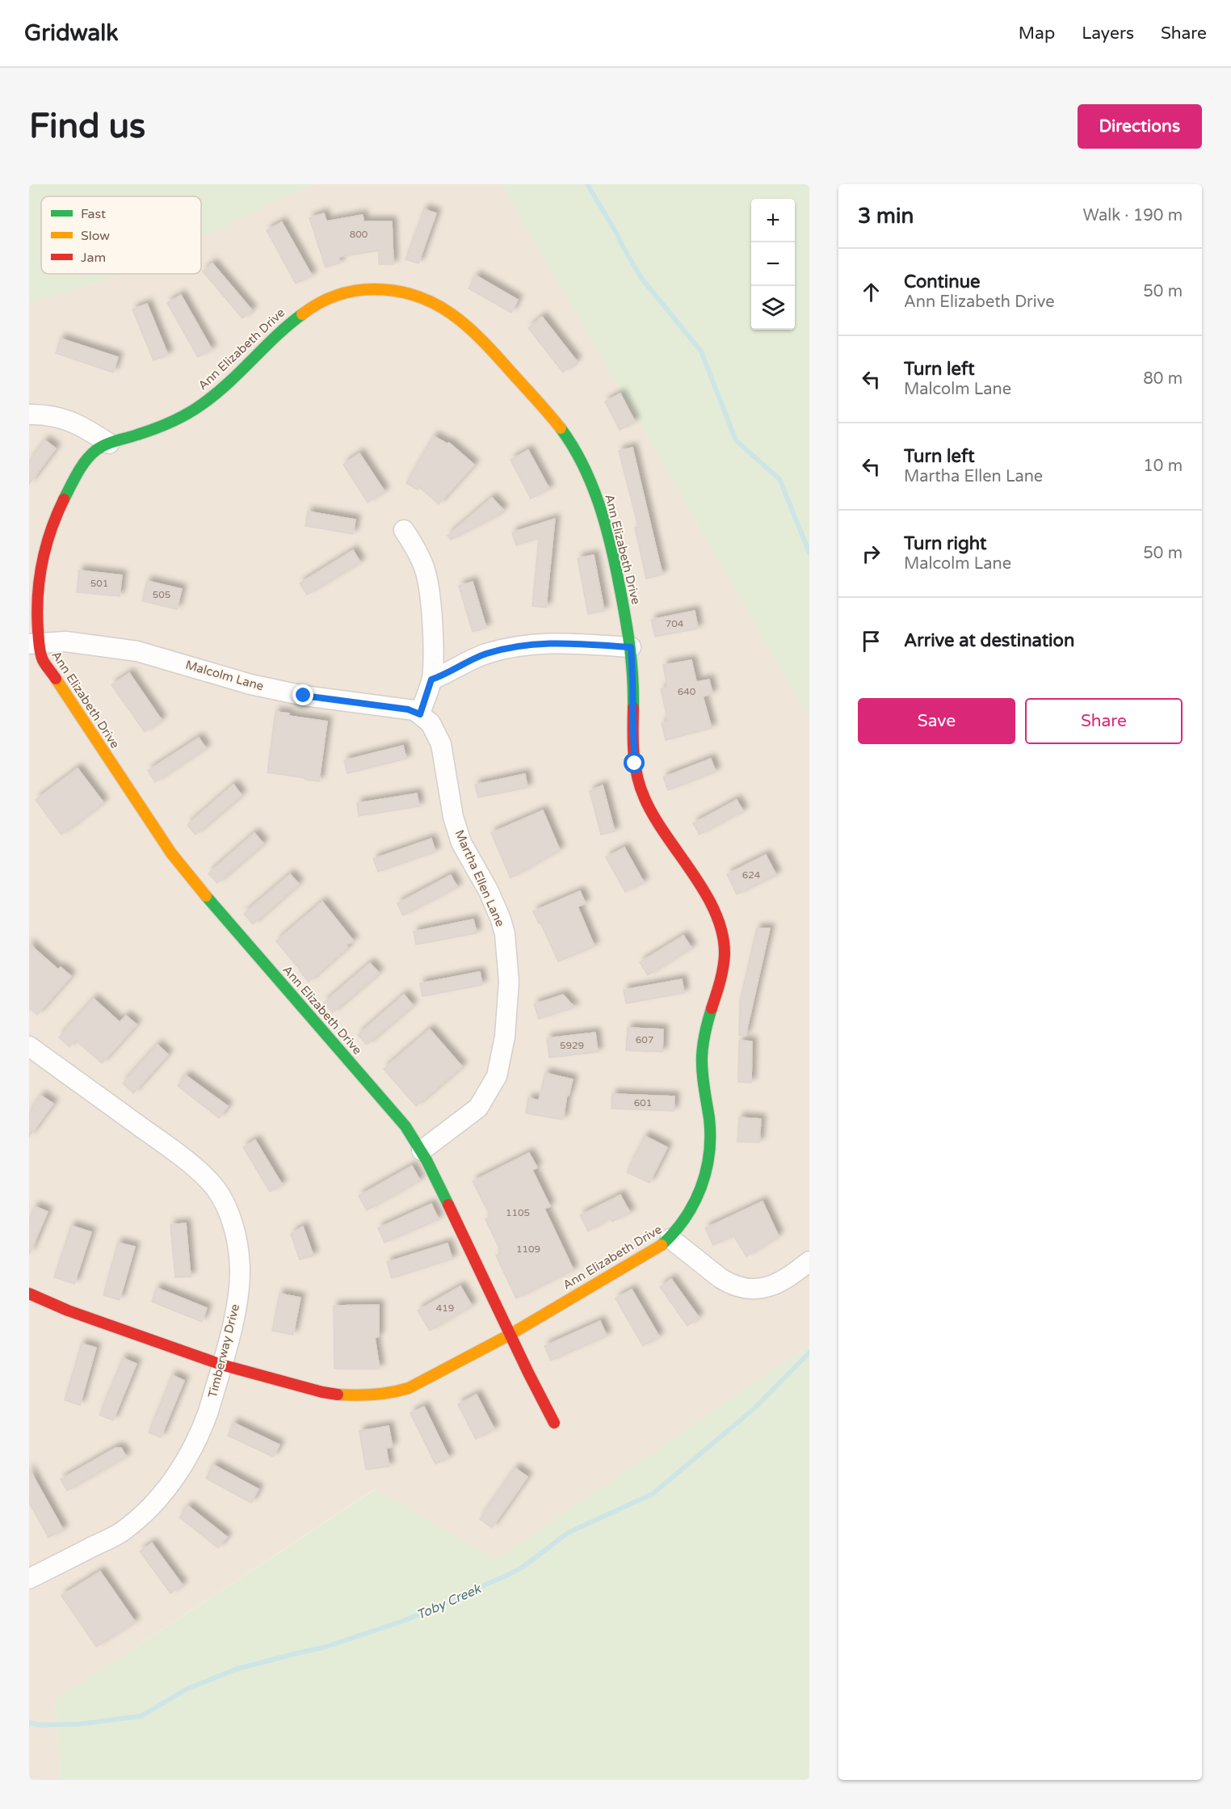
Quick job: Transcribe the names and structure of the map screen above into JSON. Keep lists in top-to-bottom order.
{
  "streets": {
    "street": [
      "Ann Elizabeth Drive",
      "Malcolm Lane",
      "Martha Ellen Lane",
      "Timberway Drive"
    ]
  },
  "crossings": [
    ["Ann Elizabeth Drive", "Malcolm Lane"],
    ["Ann Elizabeth Drive", "Martha Ellen Lane"],
    ["Ann Elizabeth Drive", "Timberway Drive"],
    ["Malcolm Lane", "Martha Ellen Lane"]
  ],
  "water": ["Toby Creek"],
  "house_numbers": [
    "800",
    "501",
    "505",
    "704",
    "640",
    "624",
    "607",
    "5929",
    "601",
    "1105",
    "1109",
    "419"
  ],
  "legend": ["Fast", "Slow", "Jam"],
  "page": {
    "header": "Gridwalk",
    "nav": ["Map", "Layers", "Share"],
    "buttons": [
      "Directions",
      ["Save", "Share"]
    ],
    "title": "Find us",
    "heading": ["3 min", "Walk · 190 m"],
    "map_buttons": ["+", "−"],
    "list": [
      ["Continue", "Ann Elizabeth Drive", "50 m"],
      ["Turn left", "Malcolm Lane", "80 m"],
      ["Turn left", "Martha Ellen Lane", "10 m"],
      ["Turn right", "Malcolm Lane", "50 m"],
      "Arrive at destination"
    ]
  }
}
